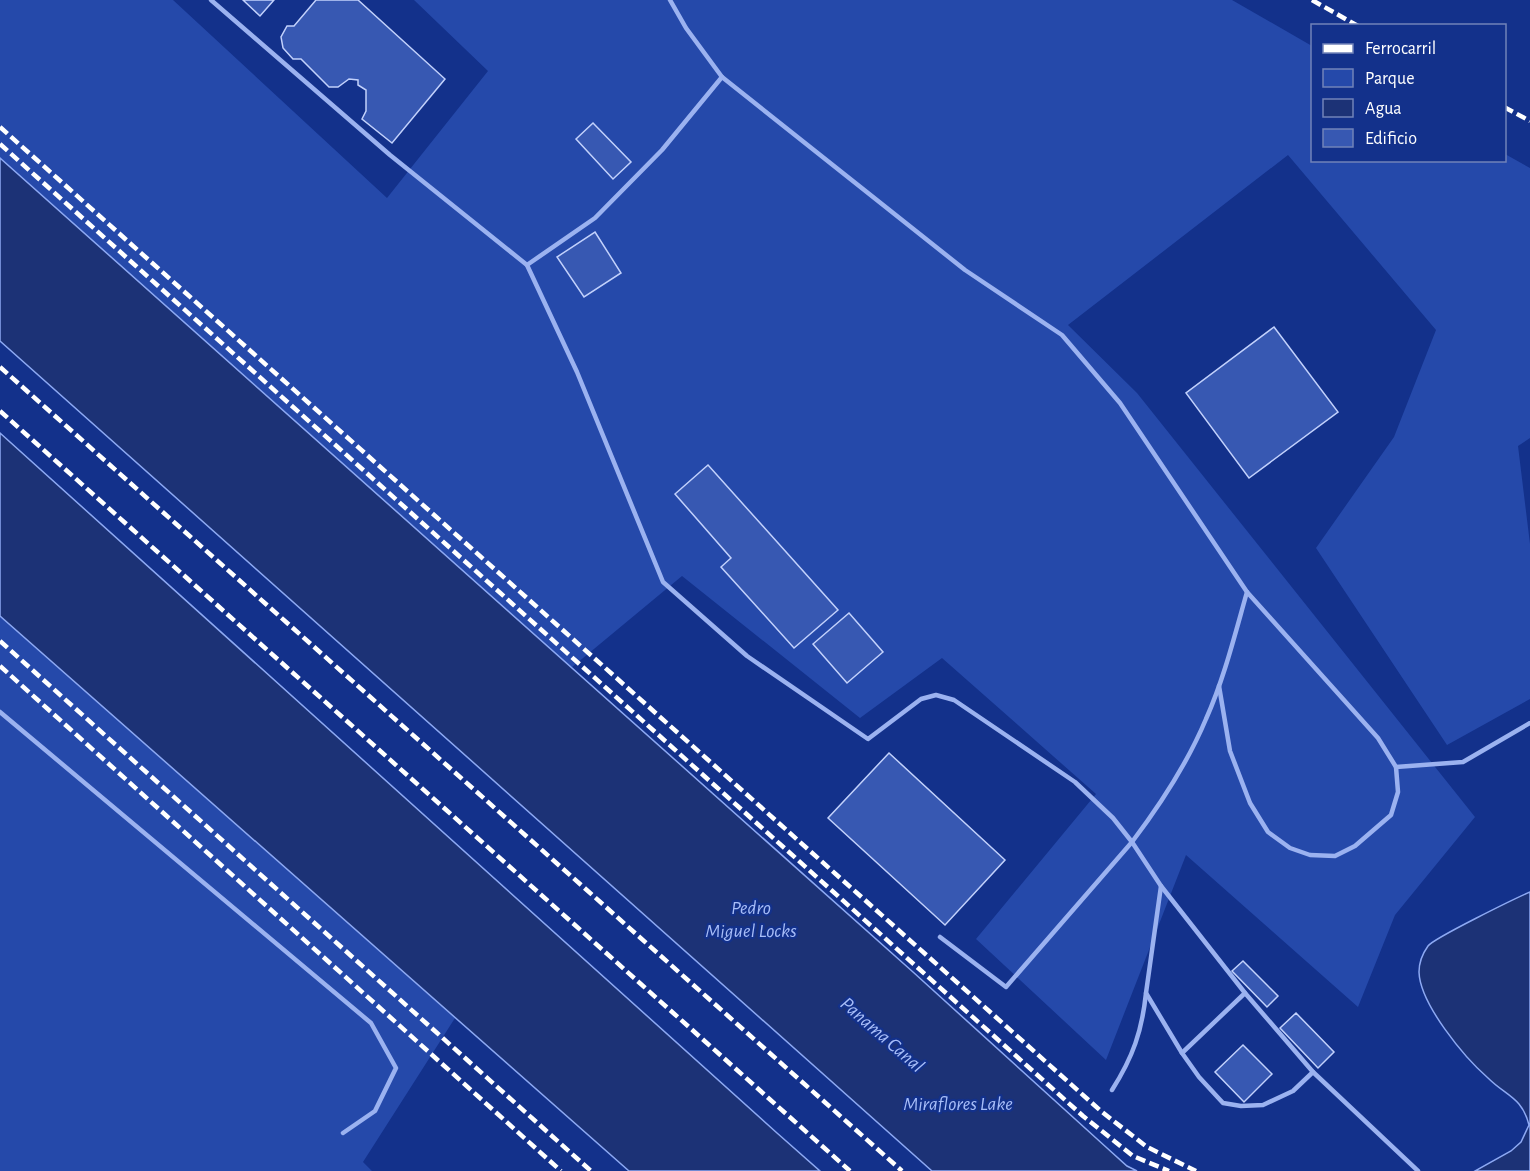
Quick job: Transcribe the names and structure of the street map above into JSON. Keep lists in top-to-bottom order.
{
  "water": ["Pedro Miguel Locks", "Panama Canal", "Miraflores Lake"],
  "legend": [
    "Ferrocarril",
    "Parque",
    "Agua",
    "Edificio"
  ]
}
